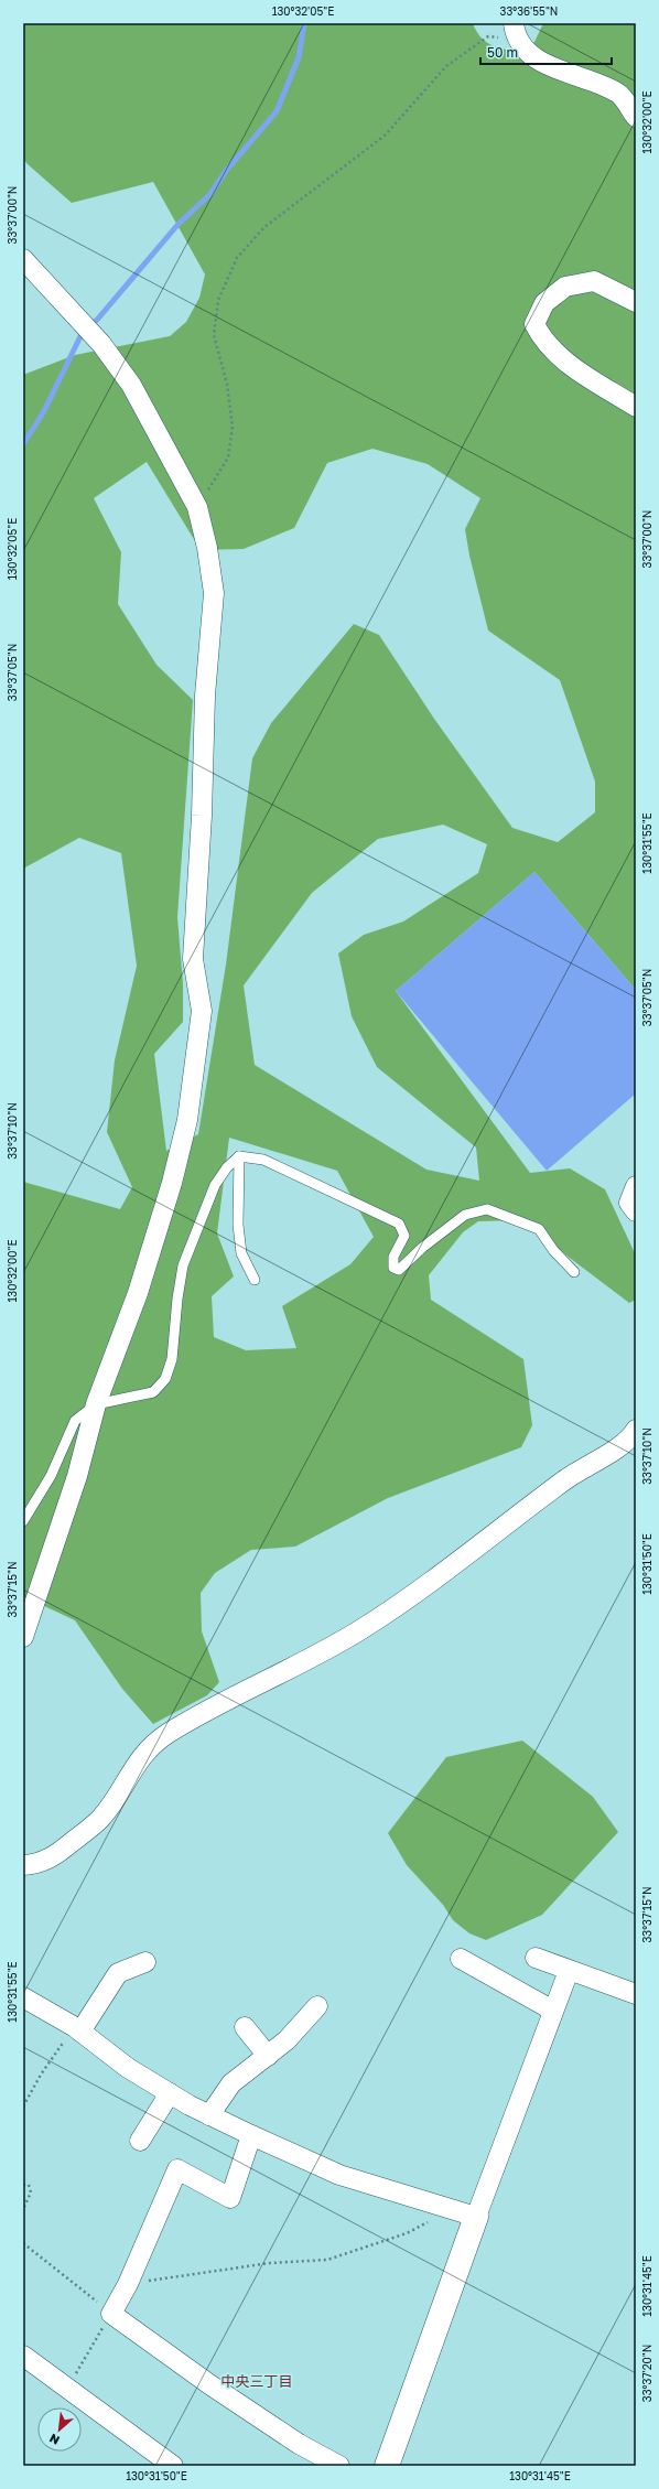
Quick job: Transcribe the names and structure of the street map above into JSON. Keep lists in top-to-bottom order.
{
  "districts": ["中央三丁目"],
  "scale_bar": "50 m",
  "north": "bottom left",
  "coordinates": [
    "130°32'05\"E",
    "33°36'55\"N",
    "130°32'00\"E",
    "33°37'00\"N",
    "33°37'05\"N",
    "130°31'55\"E",
    "33°37'10\"N",
    "130°31'50\"E",
    "33°37'15\"N",
    "130°31'45\"E",
    "33°37'20\"N"
  ]
}
